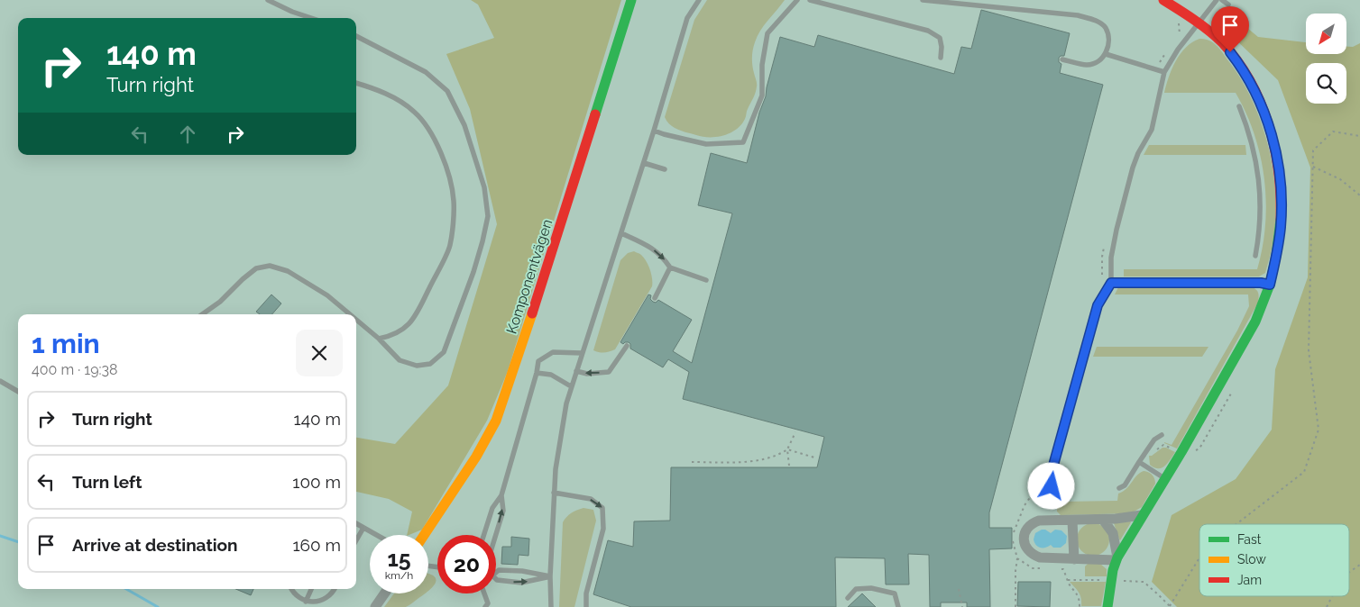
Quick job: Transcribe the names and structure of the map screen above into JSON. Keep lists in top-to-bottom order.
{
  "streets": {
    "street": ["Komponentvägen"]
  },
  "legend": ["Fast", "Slow", "Jam"],
  "north": "bottom left",
  "page": {
    "turn": ["140 m", "Turn right"],
    "heading": ["1 min", "400 m · 19:38"],
    "list": [
      {
        "name": "Turn right",
        "value": "140 m"
      },
      {
        "name": "Turn left",
        "value": "100 m"
      },
      {
        "name": "Arrive at destination",
        "value": "160 m"
      }
    ],
    "speed": "15 km/h",
    "limit": "20"
  }
}
